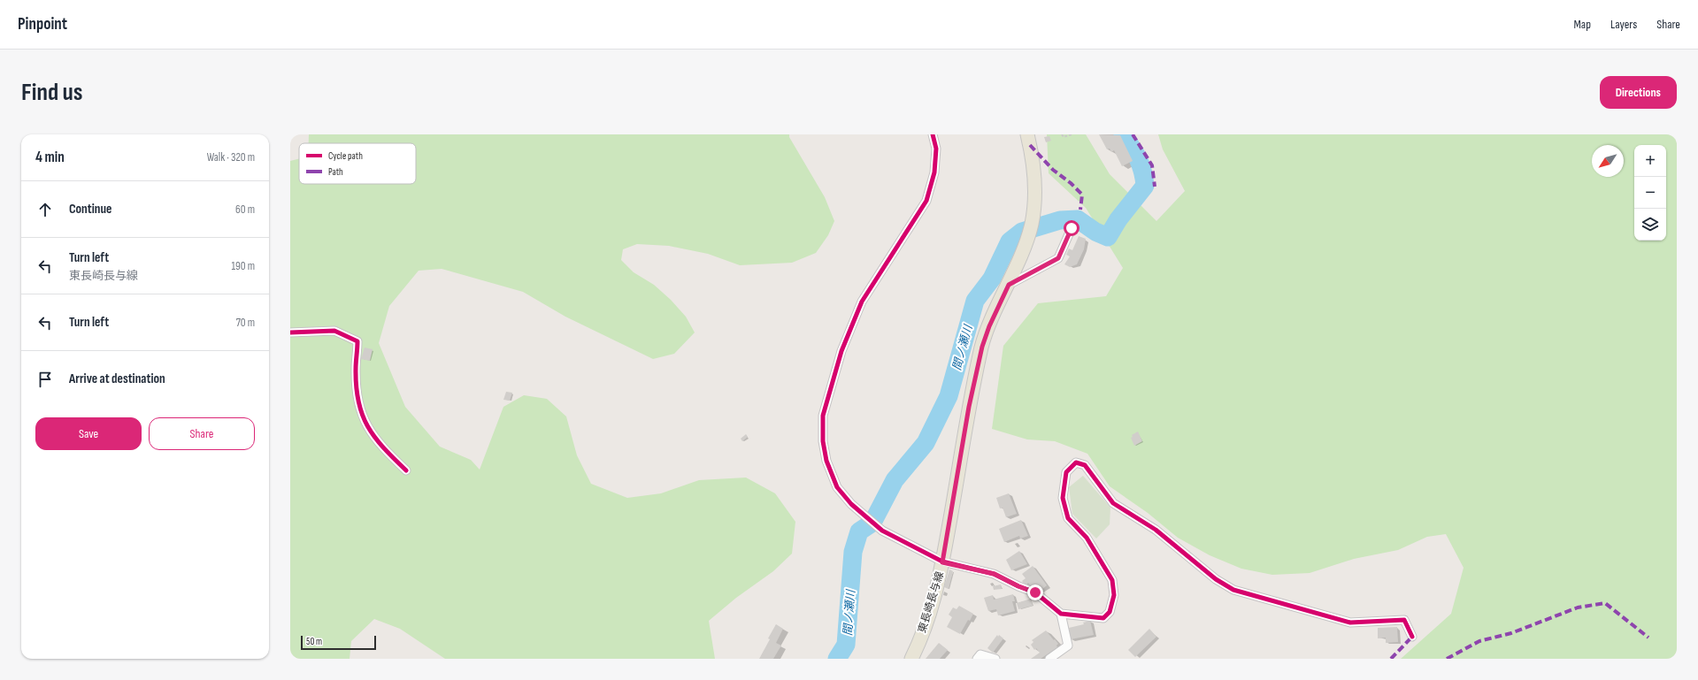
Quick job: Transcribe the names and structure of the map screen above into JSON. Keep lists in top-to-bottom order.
{
  "streets": {
    "main road": ["東長崎長与線"]
  },
  "water": ["間ノ瀬川"],
  "legend": ["Cycle path", "Path"],
  "scale_bar": "50 m",
  "north": "bottom left",
  "page": {
    "header": "Pinpoint",
    "nav": ["Map", "Layers", "Share"],
    "buttons": [
      "Directions",
      ["Save", "Share"]
    ],
    "title": "Find us",
    "heading": ["4 min", "Walk · 320 m"],
    "map_buttons": ["+", "−"],
    "list": [
      ["Continue", "60 m"],
      ["Turn left", "東長崎長与線", "190 m"],
      ["Turn left", "70 m"],
      "Arrive at destination"
    ],
    "scale": "50 m"
  }
}
